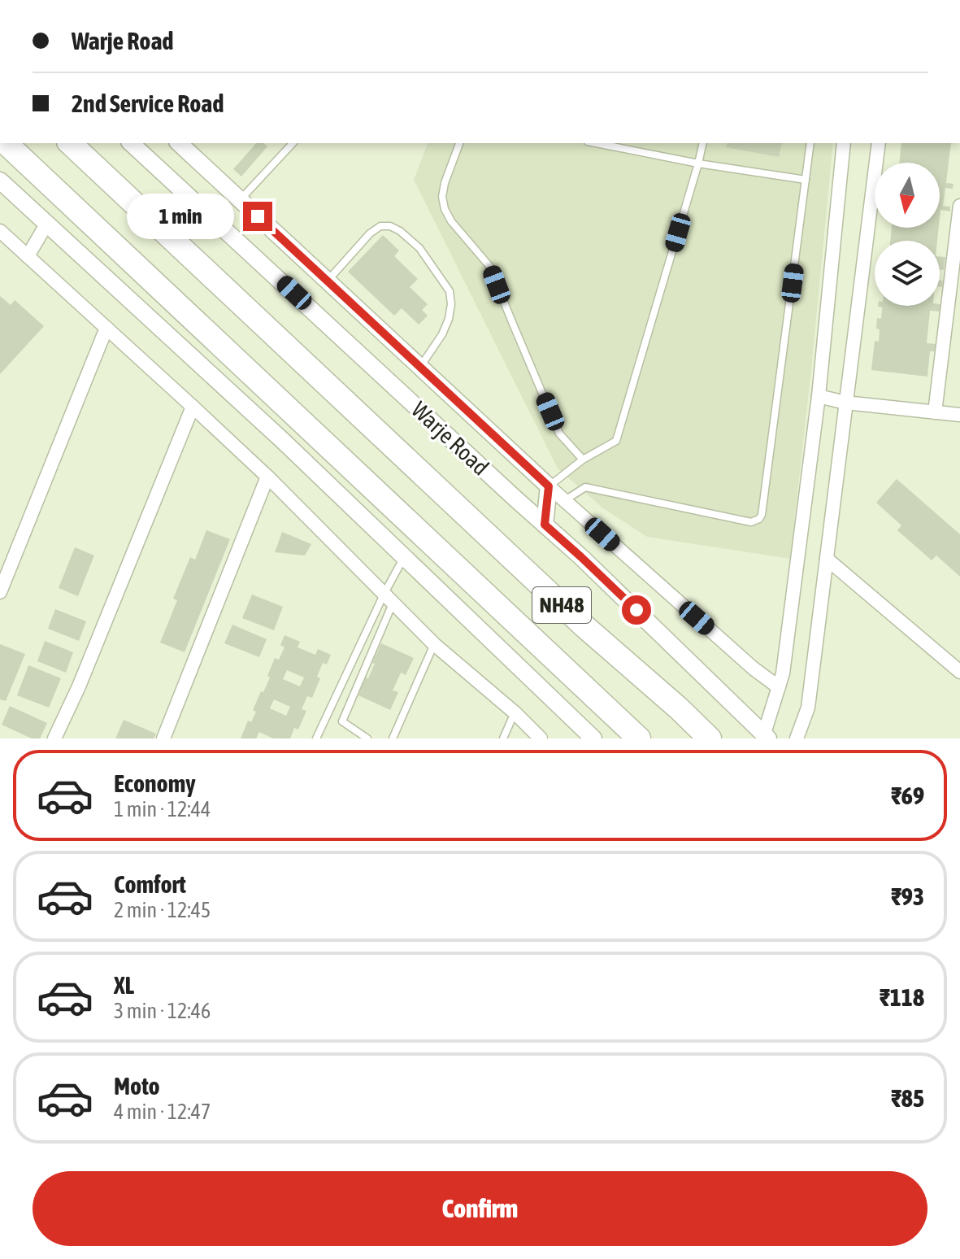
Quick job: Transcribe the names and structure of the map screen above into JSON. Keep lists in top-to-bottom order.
{
  "streets": {
    "highway": ["NH48"],
    "street": ["Warje Road"]
  },
  "north": "bottom",
  "page": {
    "banner": ["Warje Road", "2nd Service Road"],
    "bubble": "1 min",
    "list": [
      {
        "name": "Economy",
        "note": "1 min · 12:44",
        "value": "₹69"
      },
      {
        "name": "Comfort",
        "note": "2 min · 12:45",
        "value": "₹93"
      },
      {
        "name": "XL",
        "note": "3 min · 12:46",
        "value": "₹118"
      },
      {
        "name": "Moto",
        "note": "4 min · 12:47",
        "value": "₹85"
      }
    ],
    "buttons": "Confirm"
  }
}
